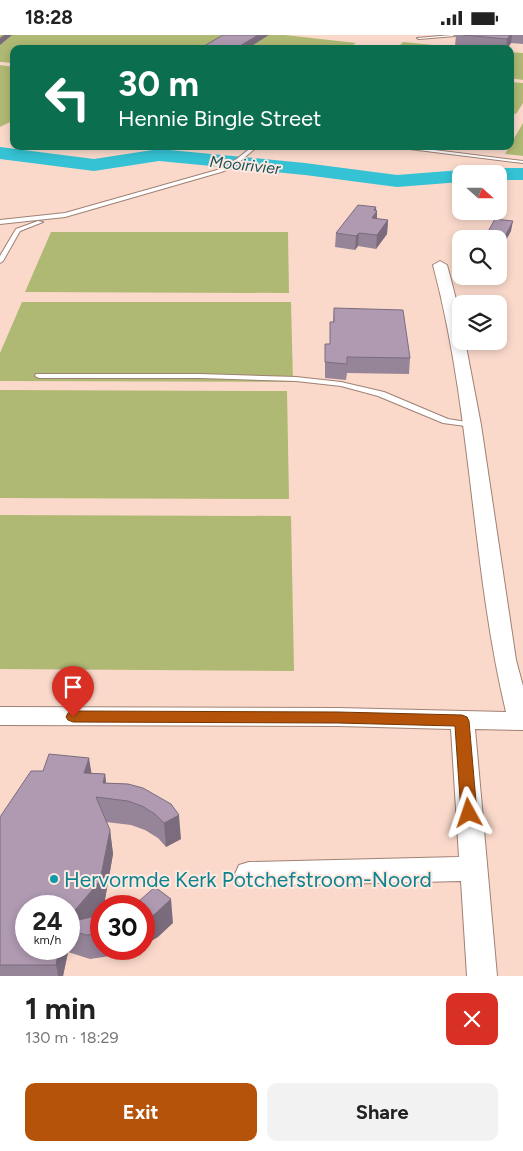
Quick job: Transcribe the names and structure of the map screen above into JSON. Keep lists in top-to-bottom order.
{
  "water": ["Mooirivier"],
  "places": ["Hervormde Kerk Potchefstroom-Noord"],
  "north": "right",
  "page": {
    "status": "18:28",
    "turn": ["30 m", "Hennie Bingle Street"],
    "speed": "24 km/h",
    "limit": "30",
    "heading": ["1 min", "130 m · 18:29"],
    "buttons": ["Exit", "Share"]
  }
}
